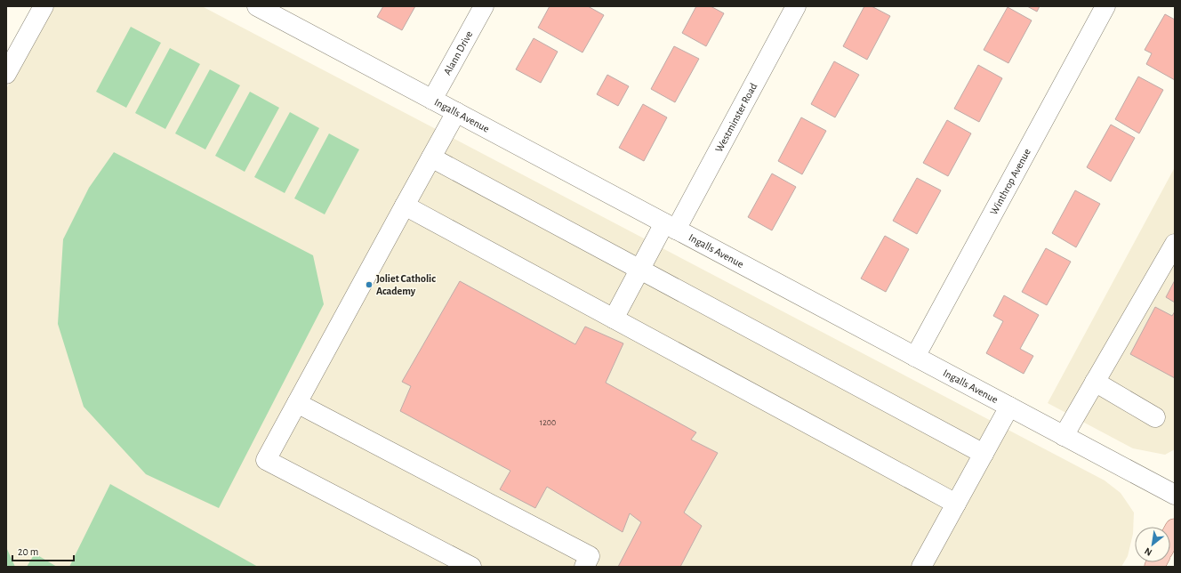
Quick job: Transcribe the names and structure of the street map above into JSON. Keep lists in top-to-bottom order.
{
  "streets": {
    "street": [
      "Alann Drive",
      "Ingalls Avenue",
      "Westminster Road",
      "Winthrop Avenue"
    ]
  },
  "crossings": [
    ["Alann Drive", "Ingalls Avenue"],
    ["Ingalls Avenue", "Westminster Road"],
    ["Ingalls Avenue", "Winthrop Avenue"]
  ],
  "places": ["Joliet Catholic Academy"],
  "house_numbers": ["1200"],
  "scale_bar": "20 m",
  "north": "bottom left"
}
